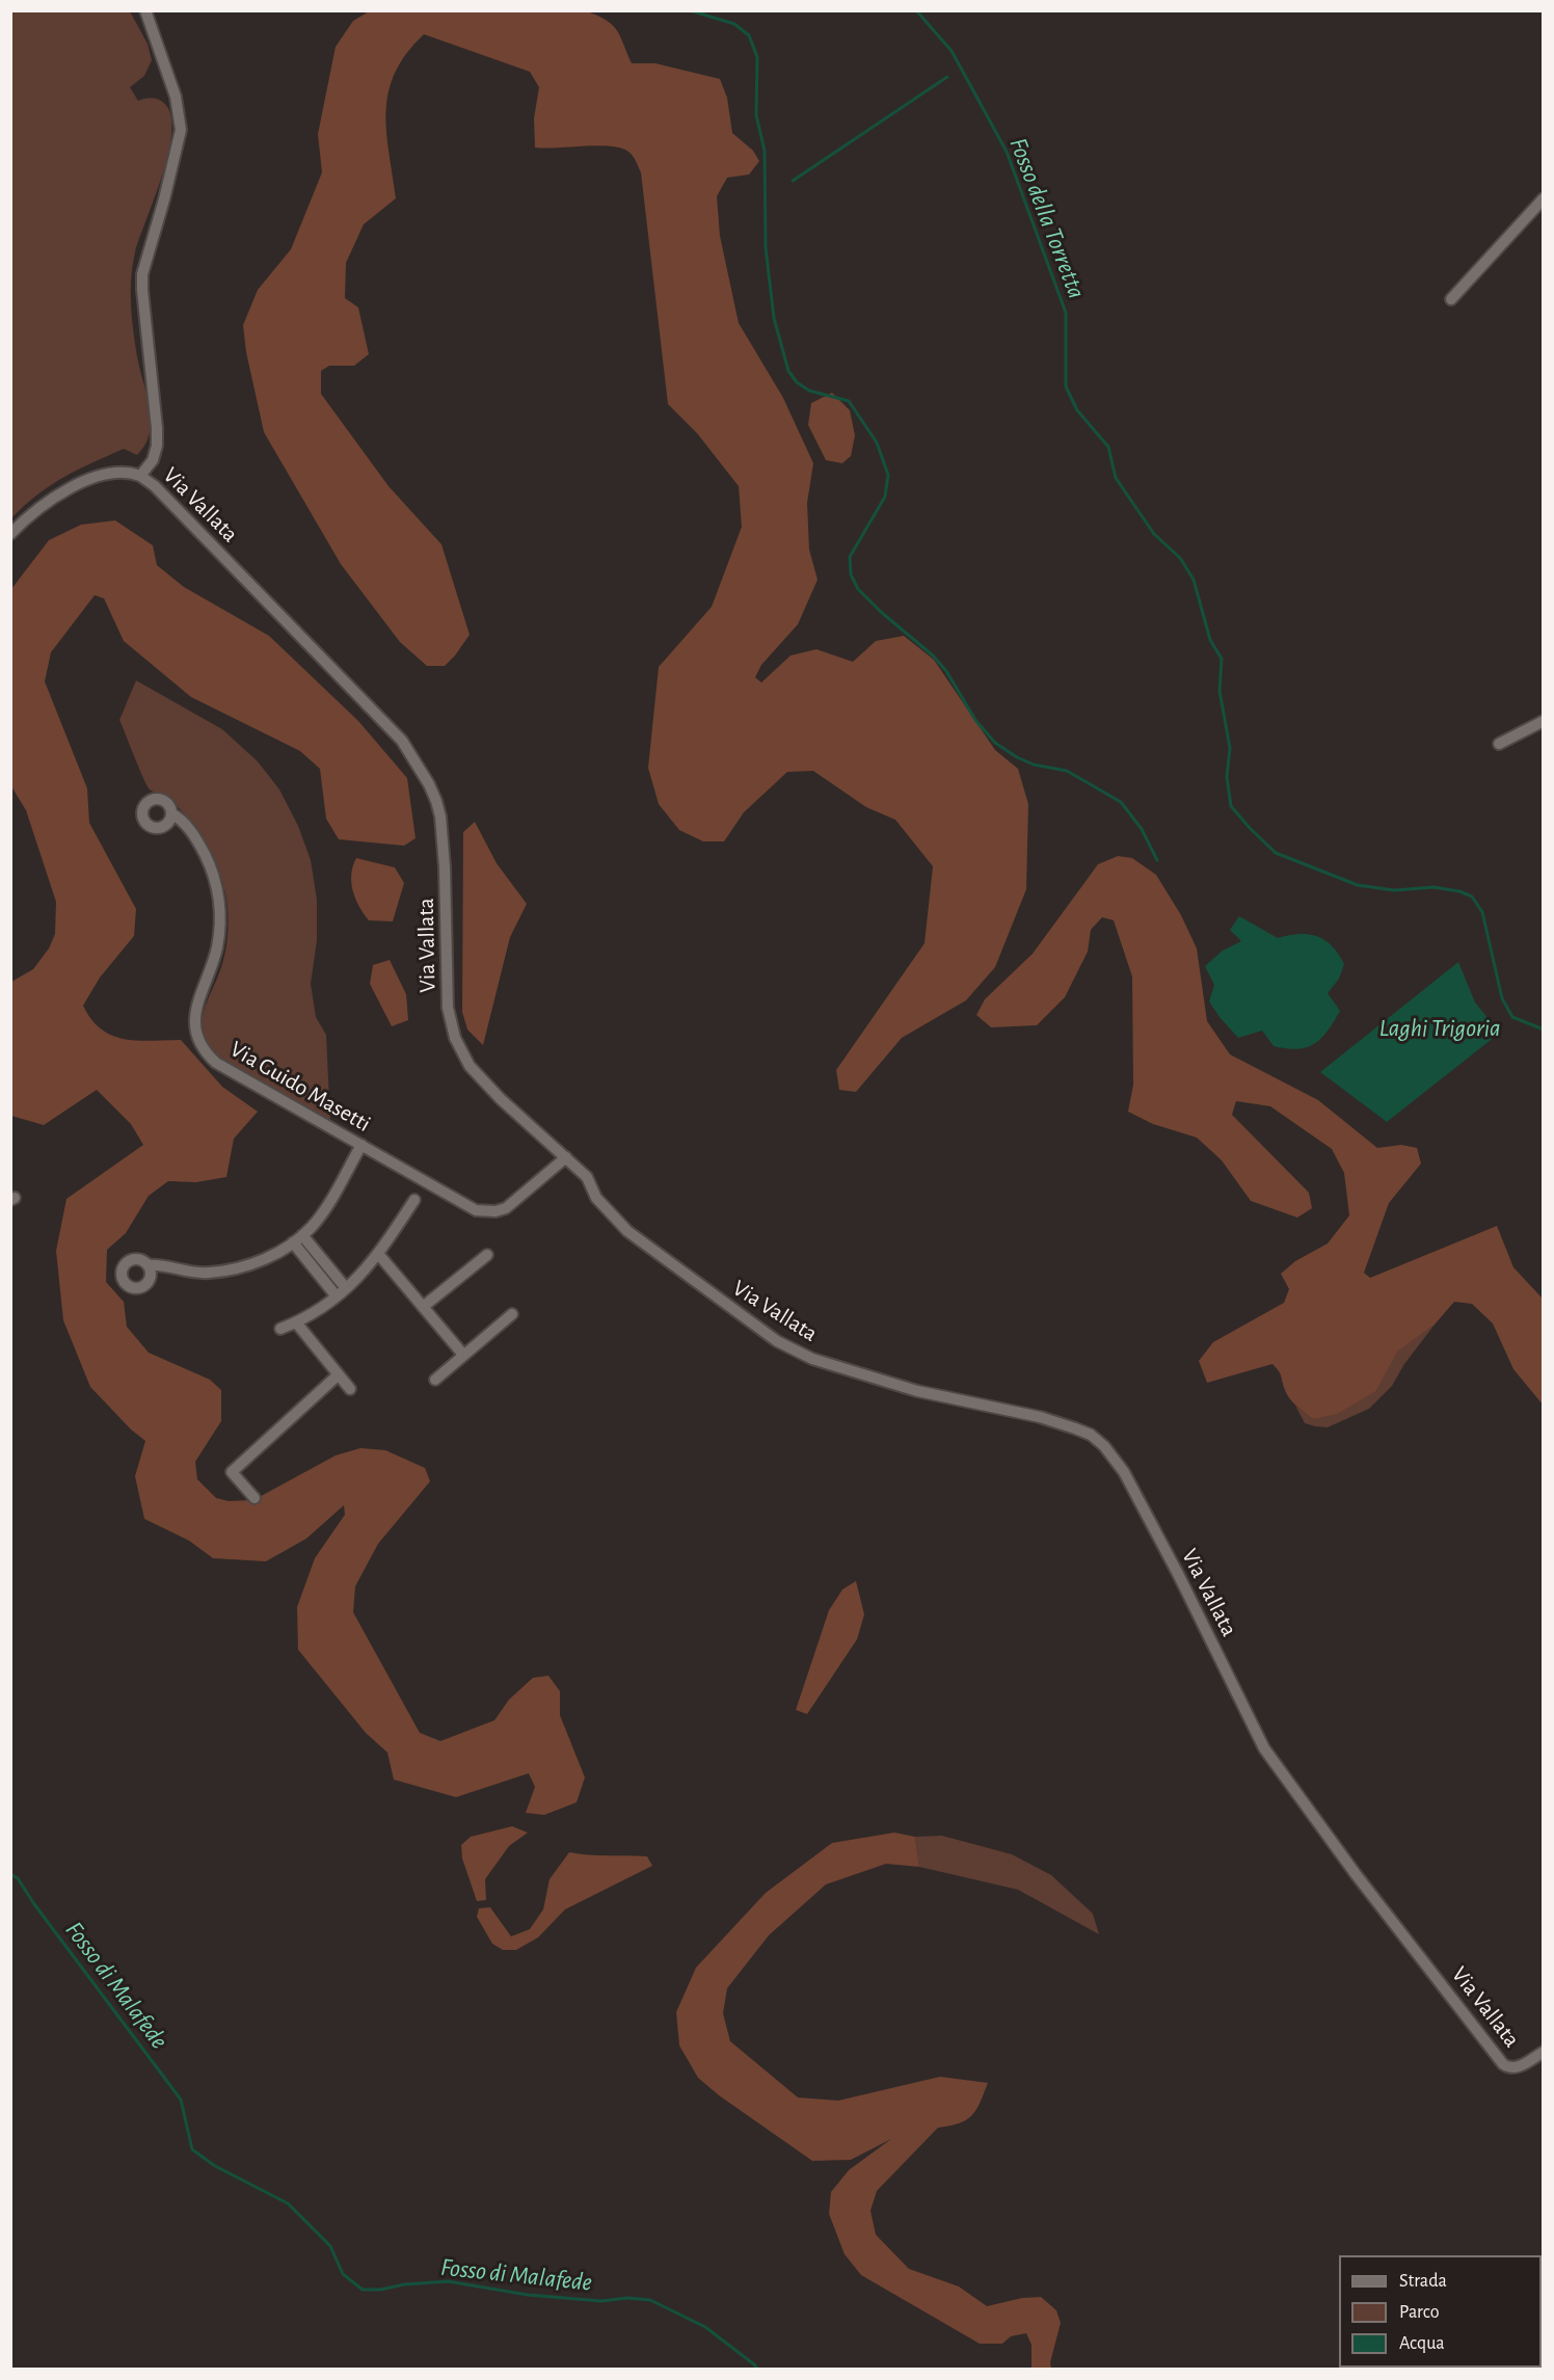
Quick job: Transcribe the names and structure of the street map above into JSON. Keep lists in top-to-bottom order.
{
  "streets": {
    "street": ["Via Vallata", "Via Guido Masetti"]
  },
  "crossings": [
    ["Via Vallata", "Via Guido Masetti"]
  ],
  "water": ["Fosso della Torretta", "Laghi Trigoria", "Fosso di Malafede"],
  "legend": ["Strada", "Parco", "Acqua"]
}
